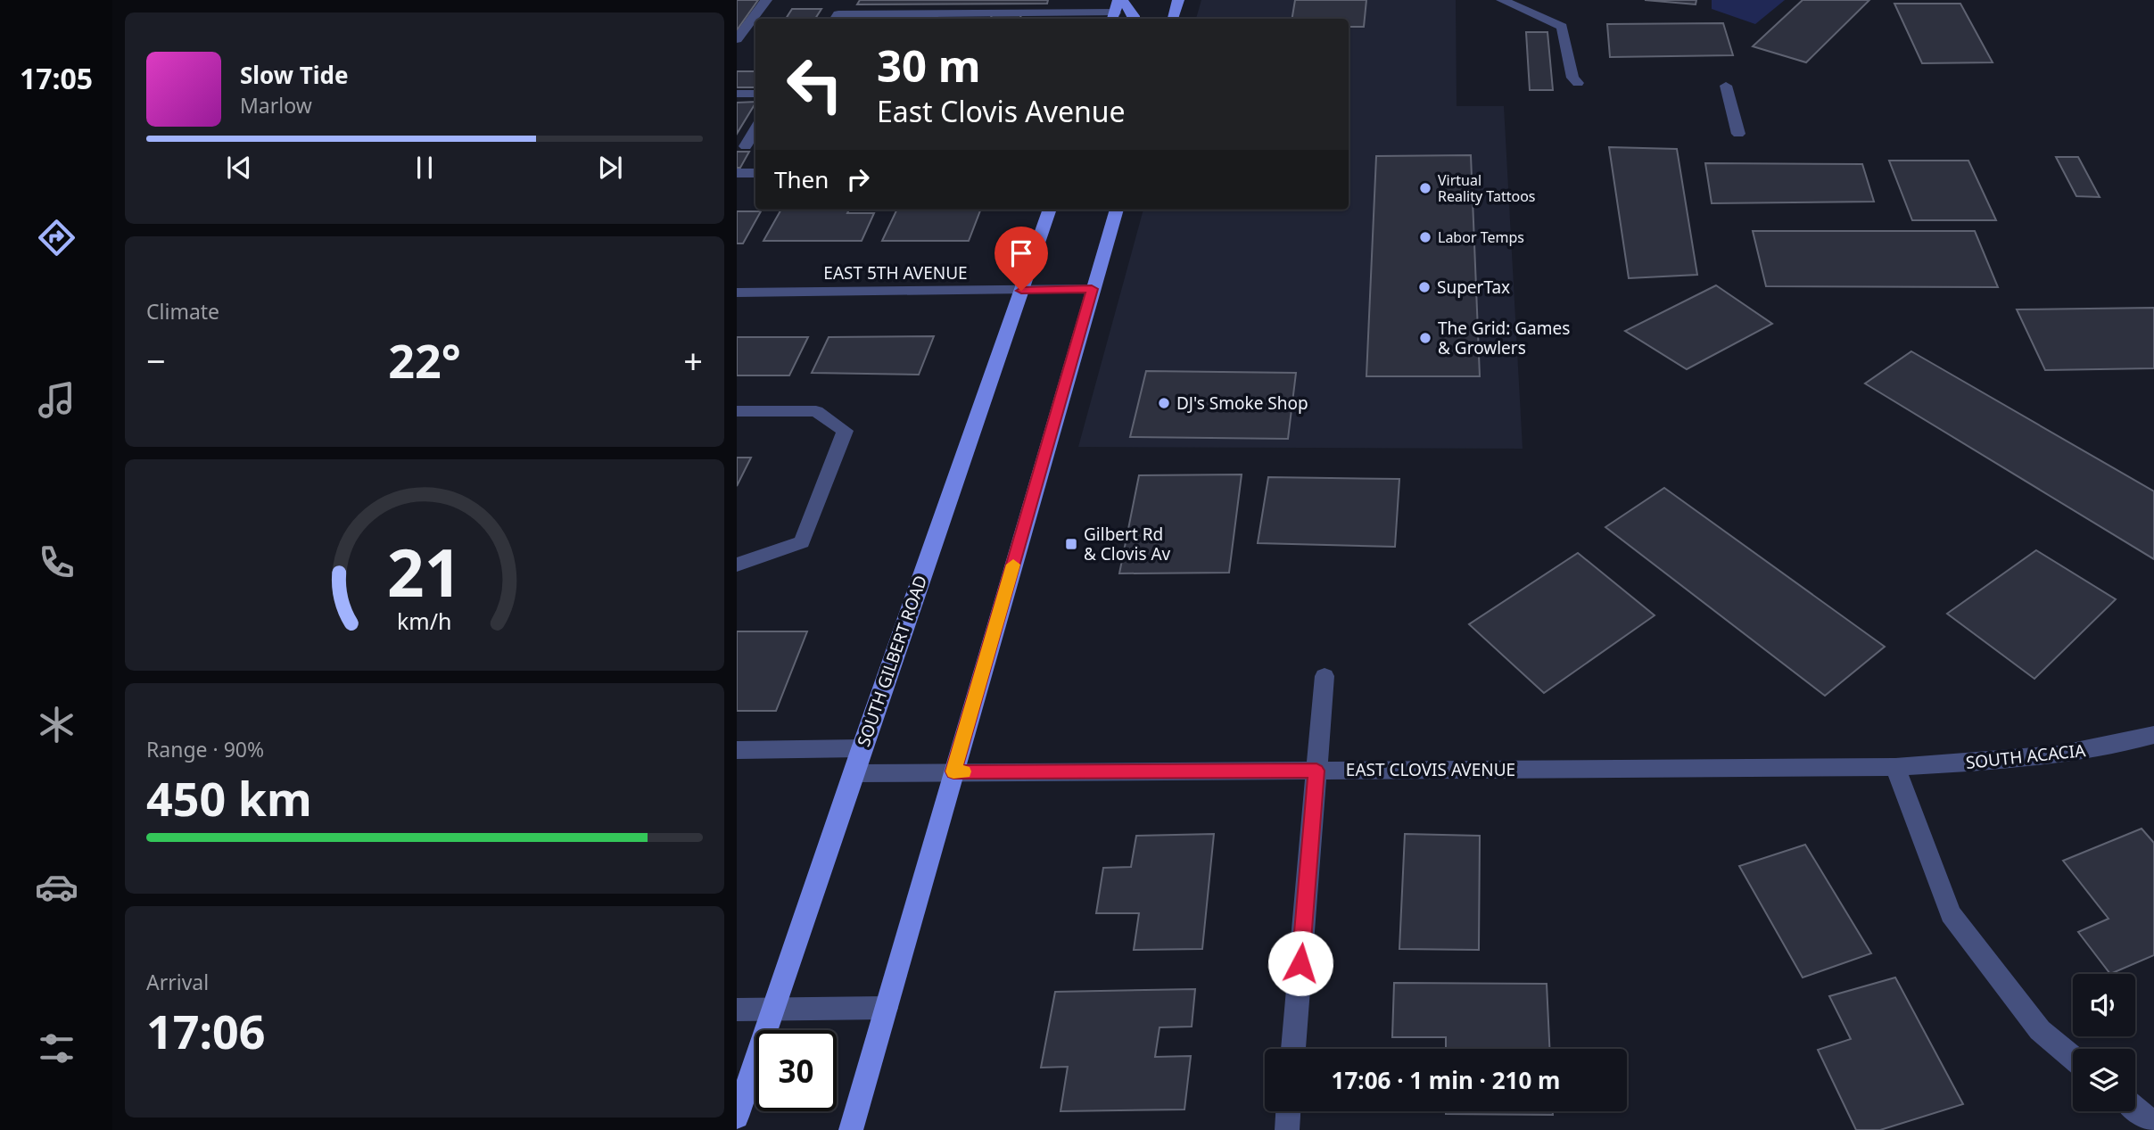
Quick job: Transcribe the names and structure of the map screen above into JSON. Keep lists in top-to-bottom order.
{
  "streets": {
    "main road": ["SOUTH GILBERT ROAD"],
    "street": ["EAST 5TH AVENUE", "SOUTH ACACIA", "EAST CLOVIS AVENUE"]
  },
  "crossings": [
    ["EAST 5TH AVENUE", "SOUTH GILBERT ROAD"],
    ["SOUTH GILBERT ROAD", "EAST CLOVIS AVENUE"],
    ["SOUTH ACACIA", "EAST CLOVIS AVENUE"]
  ],
  "places": {
    "other": [
      "Virtual Reality Tattoos",
      "Labor Temps",
      "SuperTax",
      "The Grid: Games & Growlers",
      "DJ's Smoke Shop"
    ],
    "transit": ["Gilbert Rd & Clovis Av"]
  },
  "page": {
    "tabs": "17:05",
    "turn": ["30 m", "East Clovis Avenue"],
    "song": ["Slow Tide", "Marlow"],
    "then": "Then",
    "tile": [
      "Climate",
      ["Range · 90%", "450 km"],
      ["Arrival", "17:06"]
    ],
    "heat": ["−", "22°", "+"],
    "limit": "30",
    "trip": "17:06 · 1 min · 210 m",
    "gauge": ["21", "km/h"]
  }
}
